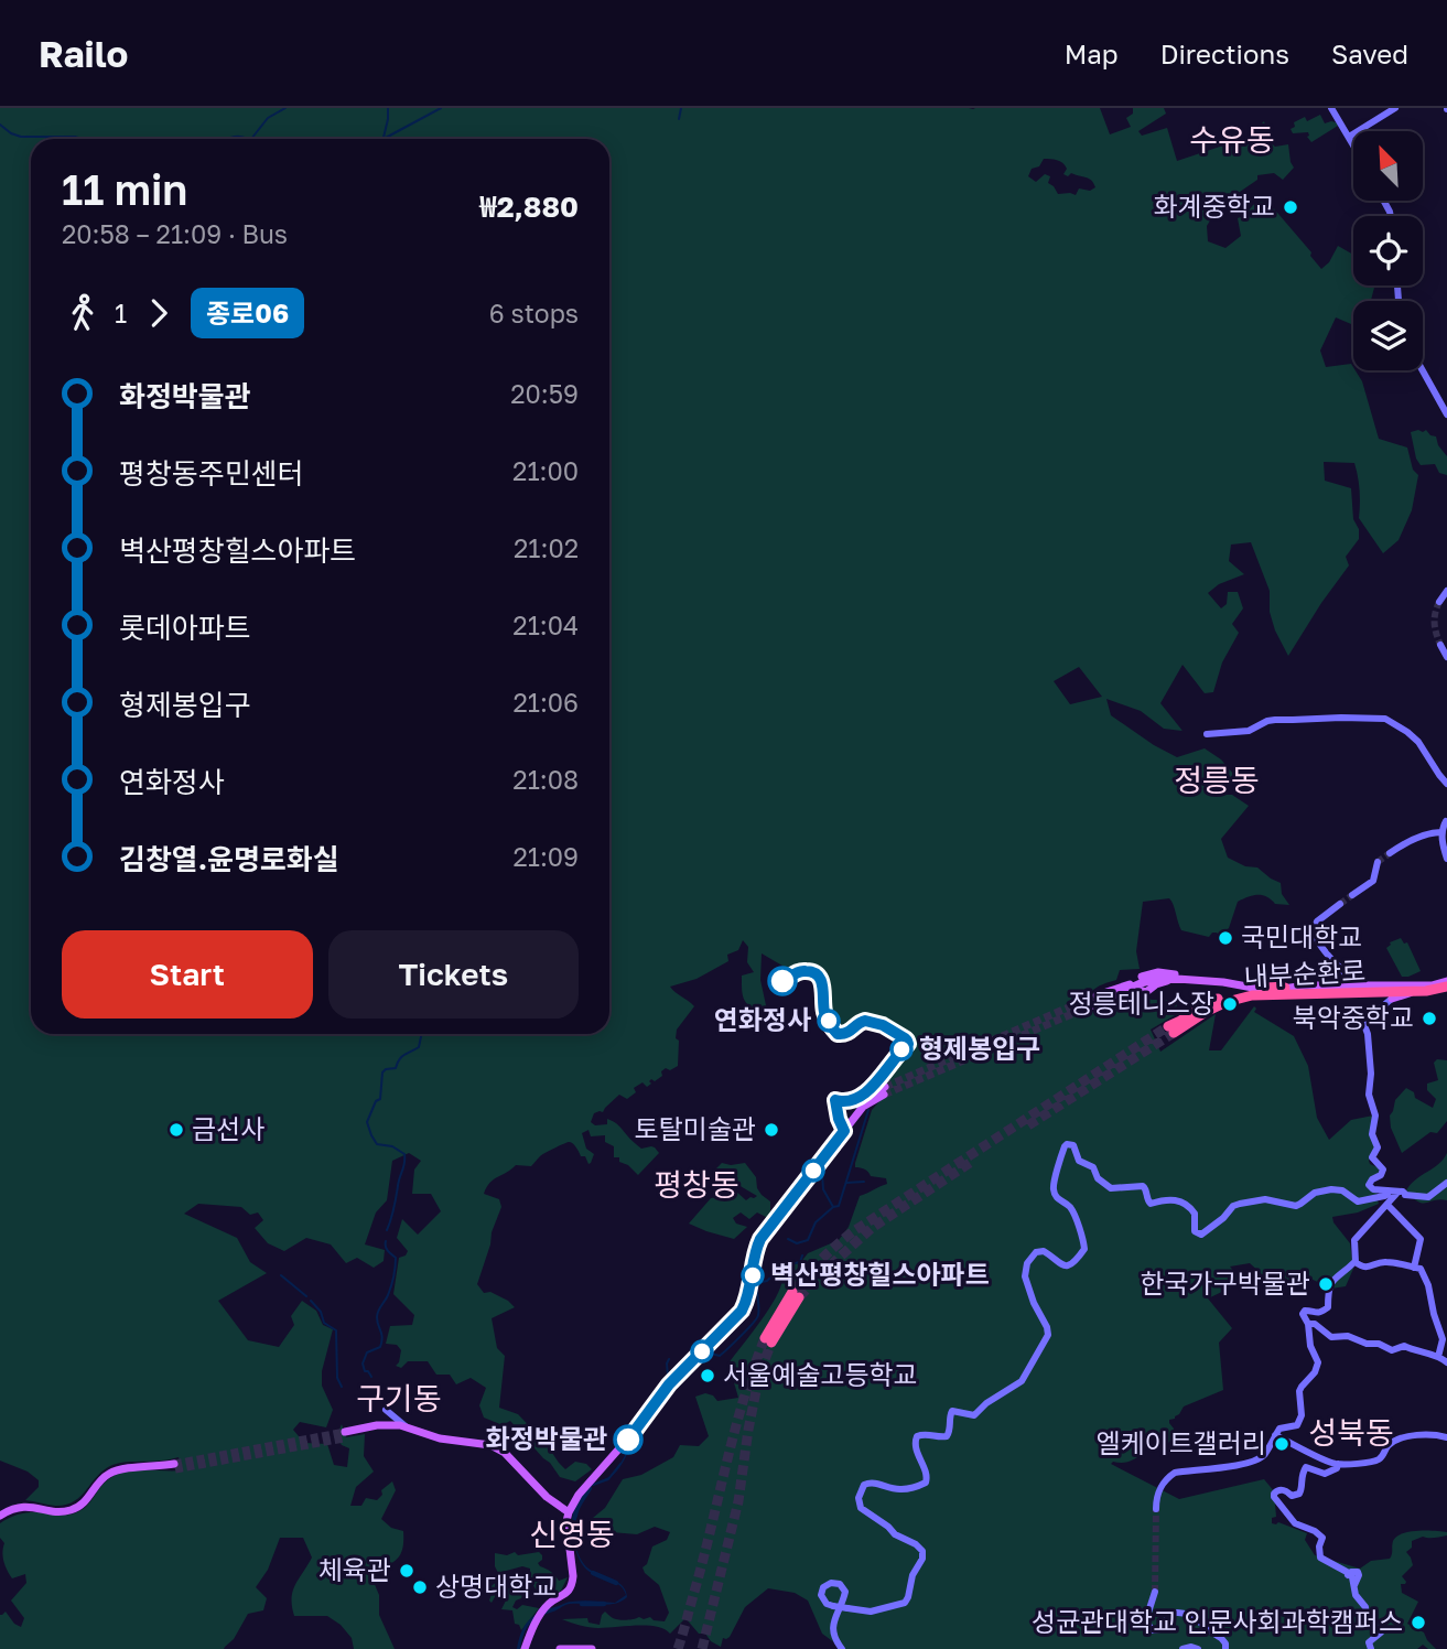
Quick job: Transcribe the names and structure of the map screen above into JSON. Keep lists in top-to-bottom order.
{
  "streets": {
    "highway": ["내부순환로"]
  },
  "districts": [
    "수유동",
    "정릉동",
    "평창동",
    "구기동",
    "성북동",
    "신영동"
  ],
  "places": [
    "화계중학교",
    "국민대학교",
    "정릉테니스장",
    "북악중학교",
    "연화정사",
    "형제봉입구",
    "금선사",
    "토탈미술관",
    "벽산평창힐스아파트",
    "한국가구박물관",
    "서울예술고등학교",
    "화정박물관",
    "엘케이트갤러리",
    "체육관",
    "상명대학교",
    "성균관대학교 인문사회과학캠퍼스"
  ],
  "lines": ["bus line 종로06"],
  "north": "top left",
  "page": {
    "header": "Railo",
    "nav": ["Map", "Directions", "Saved"],
    "heading": ["11 min", "20:58 – 21:09 · Bus", "₩2,880"],
    "legs": ["1", "종로06", "6 stops"],
    "list": [
      {
        "name": "화정박물관",
        "value": "20:59"
      },
      {
        "name": "평창동주민센터",
        "value": "21:00"
      },
      {
        "name": "벽산평창힐스아파트",
        "value": "21:02"
      },
      {
        "name": "롯데아파트",
        "value": "21:04"
      },
      {
        "name": "형제봉입구",
        "value": "21:06"
      },
      {
        "name": "연화정사",
        "value": "21:08"
      },
      {
        "name": "김창열.윤명로화실",
        "value": "21:09"
      }
    ],
    "buttons": ["Start", "Tickets"]
  }
}
